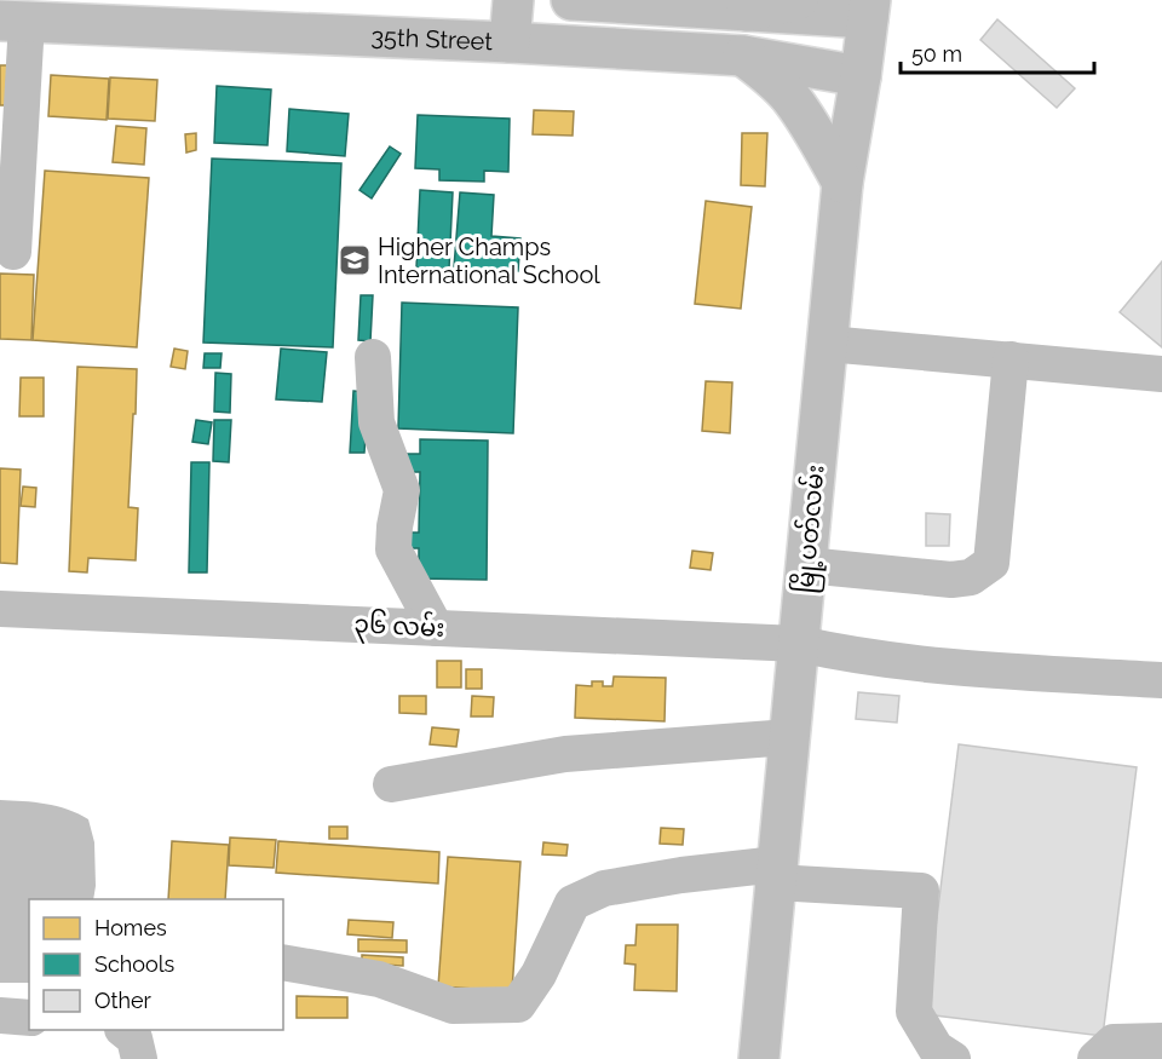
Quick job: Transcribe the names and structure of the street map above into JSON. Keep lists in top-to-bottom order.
{
  "streets": {
    "main road": ["35th Street", "မြို့ပတ်လမ်း"],
    "street": ["၃၆ လမ်း"]
  },
  "crossings": [
    ["35th Street", "မြို့ပတ်လမ်း"],
    ["မြို့ပတ်လမ်း", "၃၆ လမ်း"]
  ],
  "places": {
    "school or university": ["Higher Champs International School"]
  },
  "legend": ["Homes", "Schools", "Other"],
  "scale_bar": "50 m"
}
